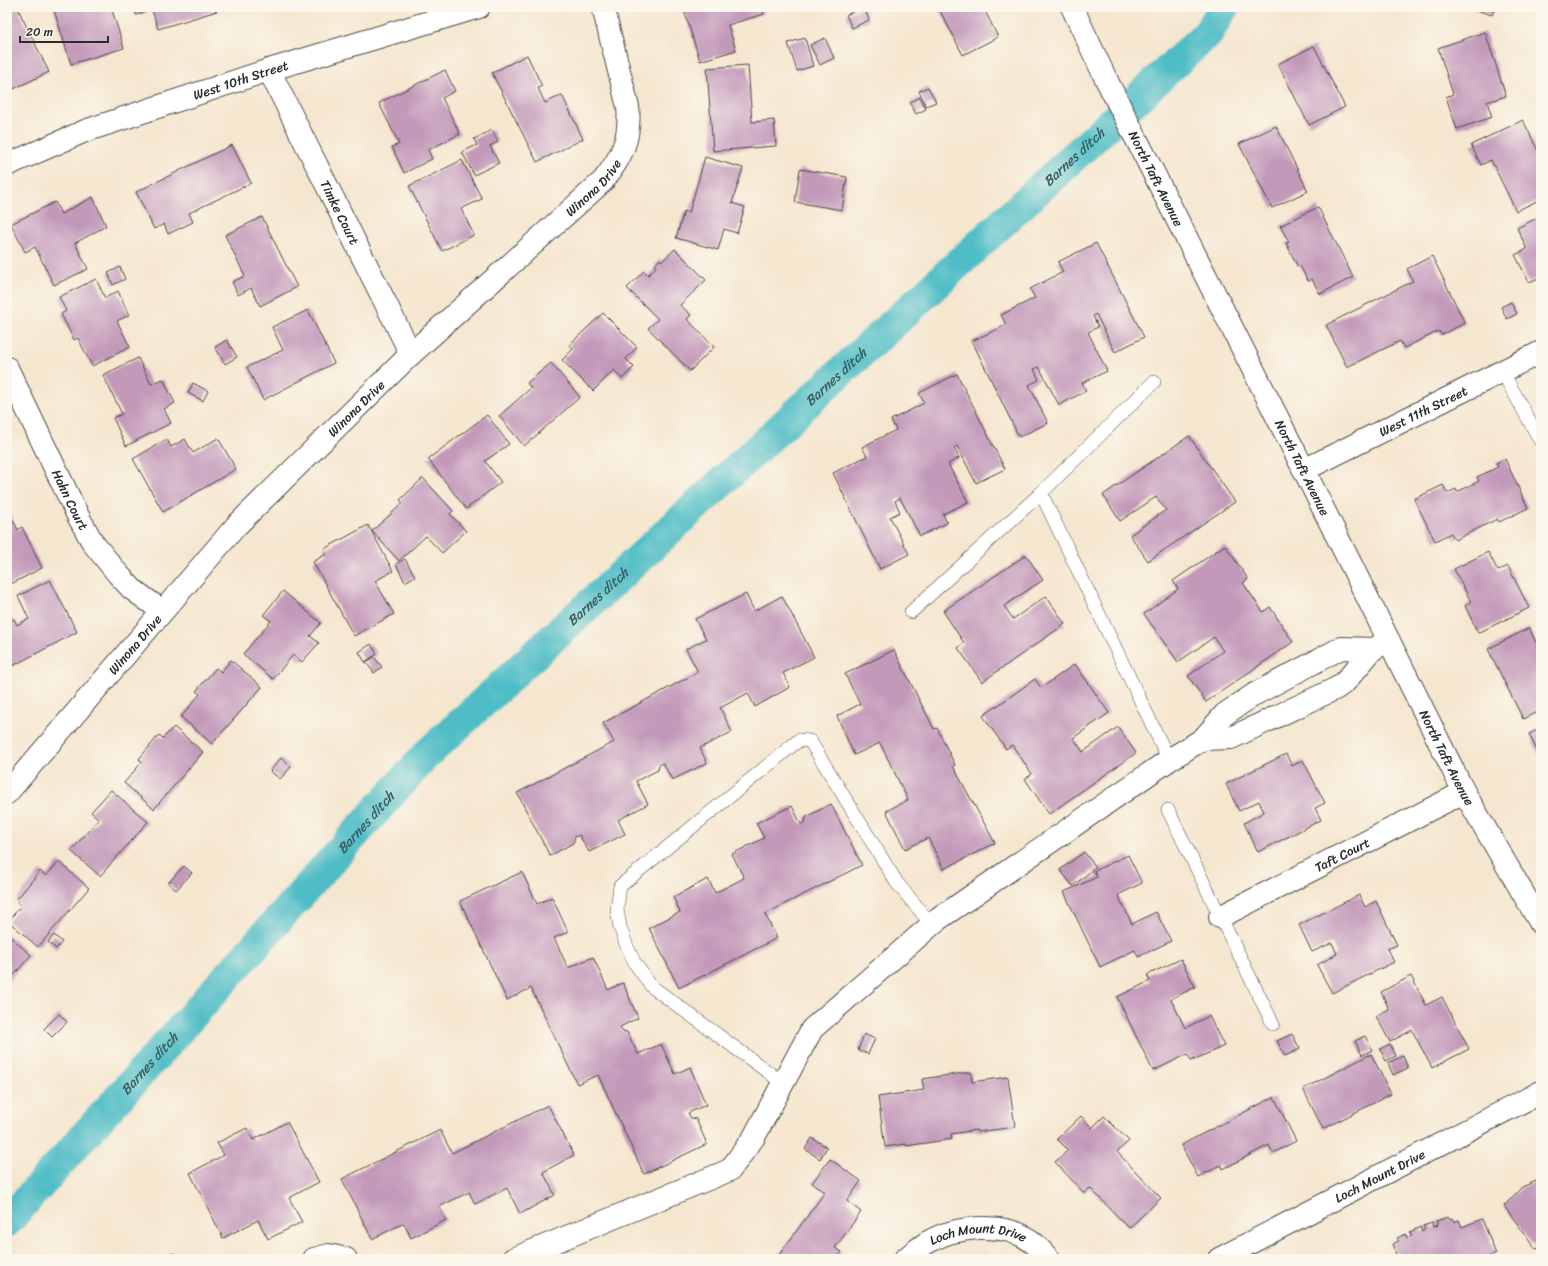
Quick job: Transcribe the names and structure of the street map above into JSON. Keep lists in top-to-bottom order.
{
  "streets": {
    "street": [
      "West 10th Street",
      "North Taft Avenue",
      "Winona Drive",
      "Timke Court",
      "West 11th Street",
      "Hahn Court",
      "Taft Court",
      "Loch Mount Drive"
    ]
  },
  "crossings": [
    ["West 10th Street", "Timke Court"],
    ["North Taft Avenue", "West 11th Street"],
    ["North Taft Avenue", "Taft Court"],
    ["Winona Drive", "Timke Court"],
    ["Winona Drive", "Hahn Court"]
  ],
  "water": ["Barnes ditch"],
  "scale_bar": "20 m"
}
